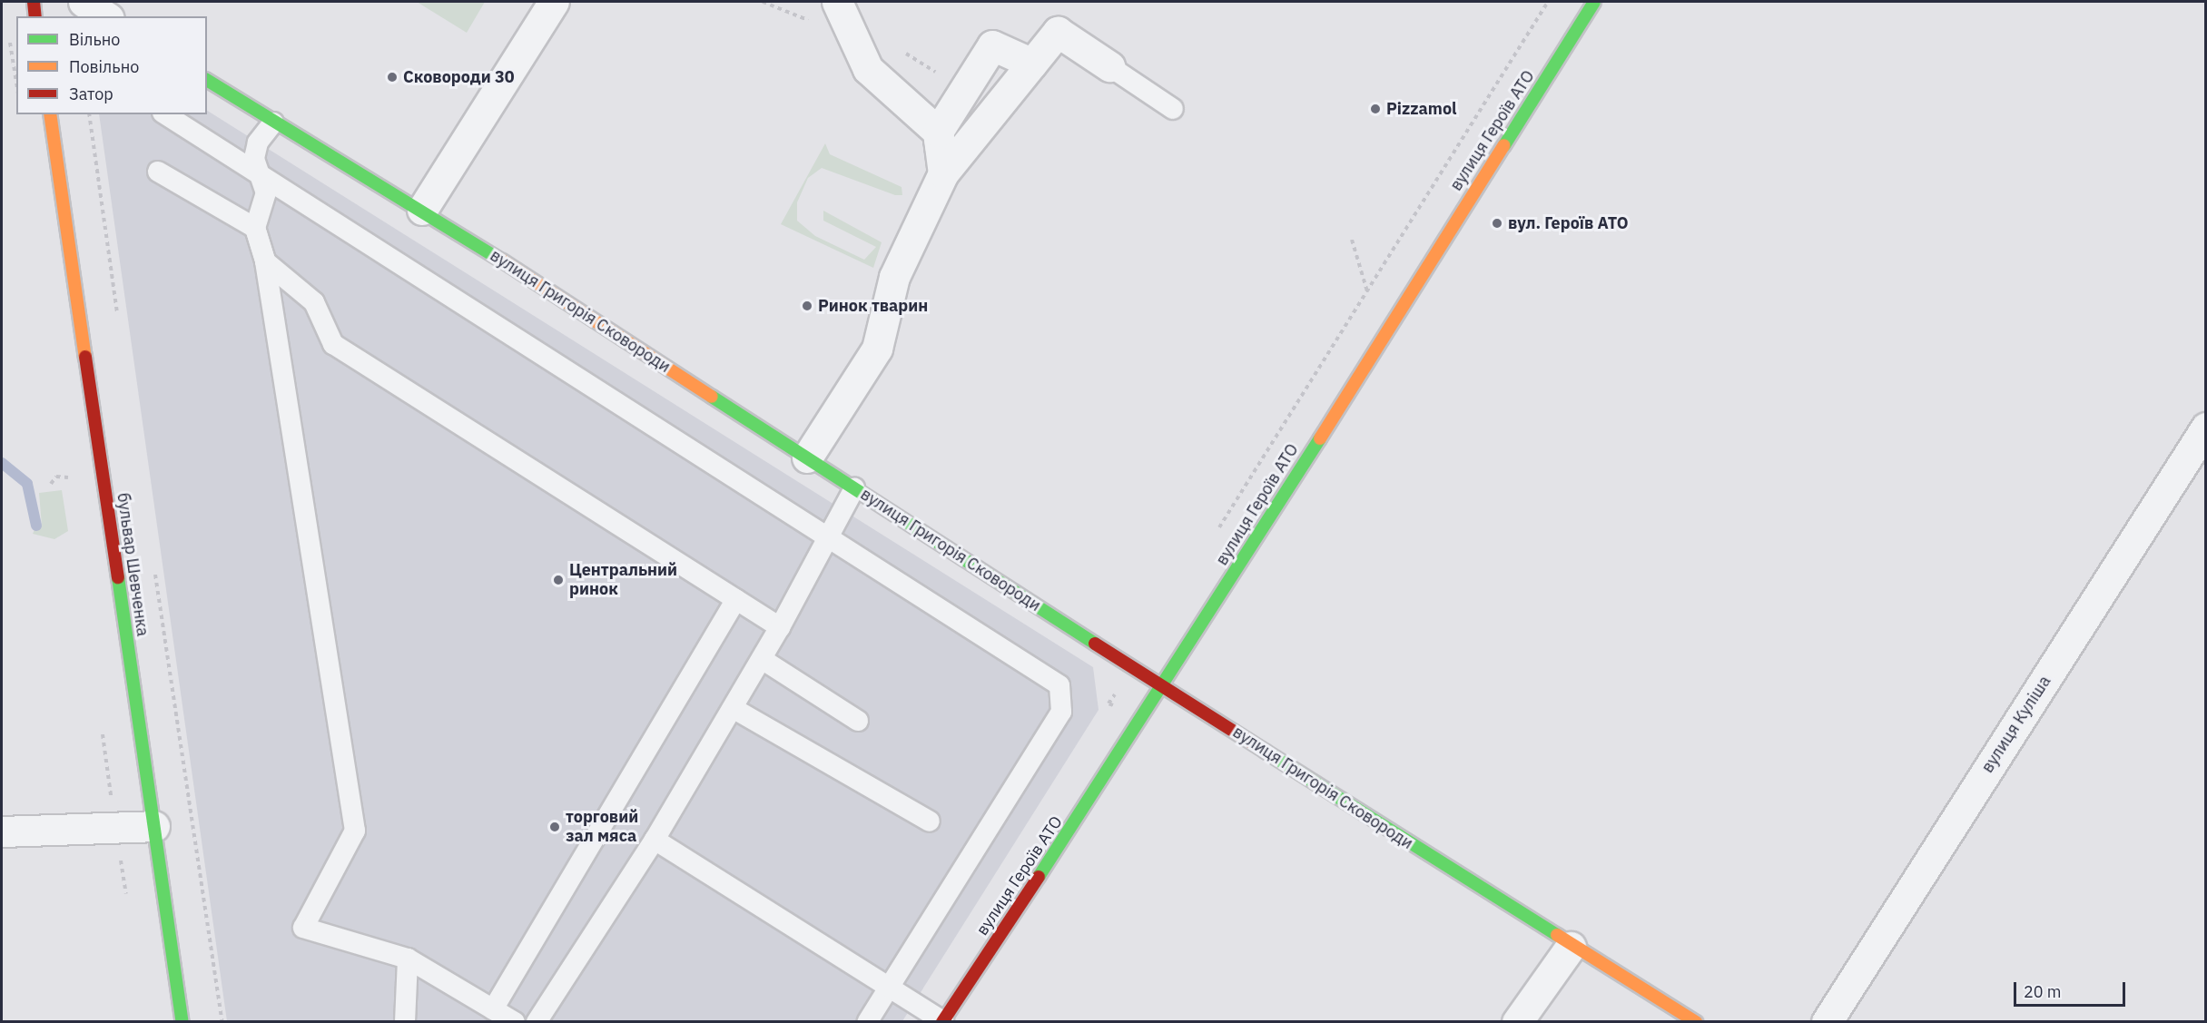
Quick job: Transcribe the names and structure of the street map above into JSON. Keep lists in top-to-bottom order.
{
  "streets": {
    "street": [
      "вулиця Героїв АТО",
      "вулиця Григорія Сковороди",
      "бульвар Шевченка",
      "вулиця Куліша"
    ]
  },
  "crossings": [
    ["вулиця Героїв АТО", "вулиця Григорія Сковороди"]
  ],
  "places": [
    "Сковороди 30",
    "Pizzamol",
    "вул. Героїв АТО",
    "Ринок тварин",
    "Центральний ринок",
    "торговий зал мяса"
  ],
  "legend": ["Вільно", "Повільно", "Затор"],
  "scale_bar": "20 m"
}
